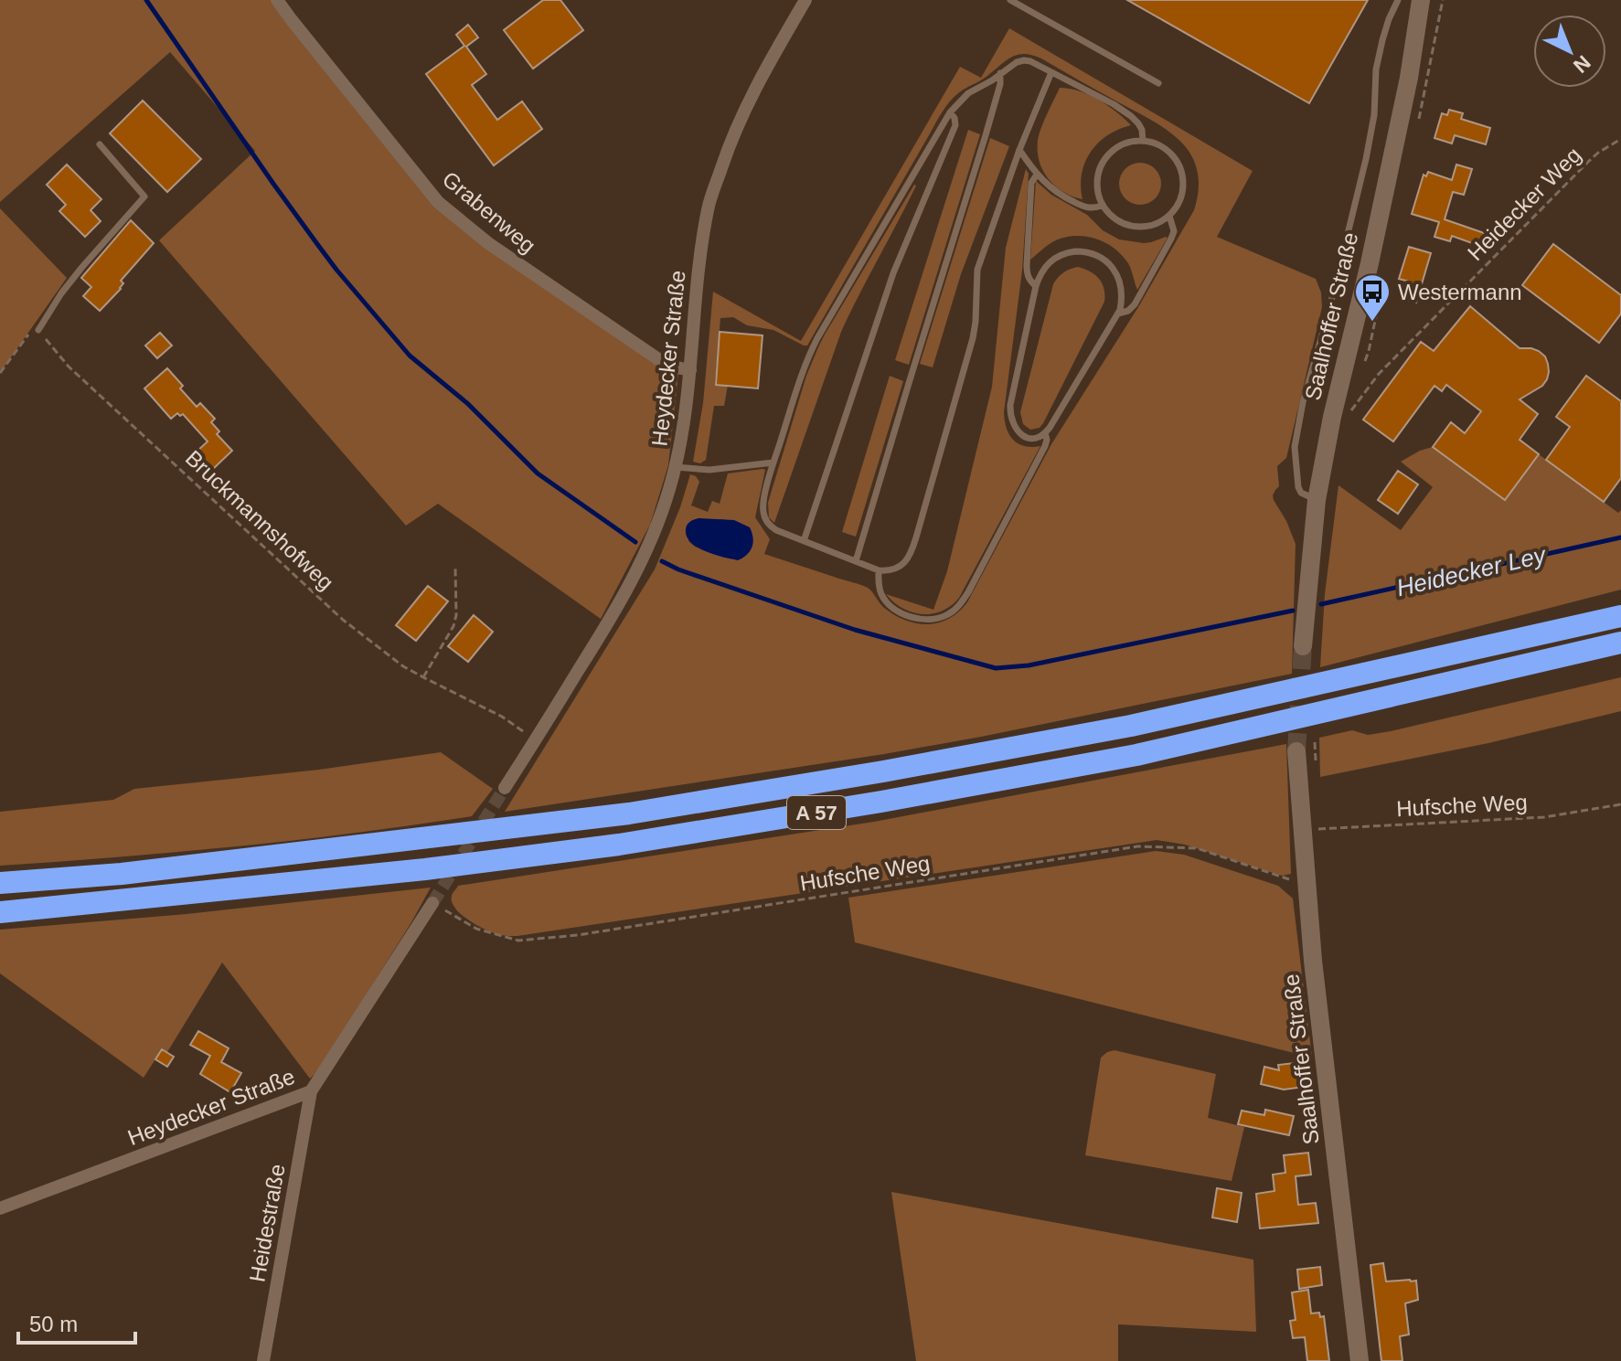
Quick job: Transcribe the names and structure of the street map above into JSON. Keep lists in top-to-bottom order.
{
  "streets": {
    "highway": ["A 57"],
    "street": [
      "Grabenweg",
      "Saalhoffer Straße",
      "Heydecker Straße",
      "Heidestraße"
    ],
    "path": ["Heidecker Weg", "Bruckmannshofweg", "Hufsche Weg"]
  },
  "crossings": [
    ["Heidecker Weg", "Saalhoffer Straße"],
    ["Grabenweg", "Heydecker Straße"],
    ["Saalhoffer Straße", "Hufsche Weg"],
    ["Heydecker Straße", "Bruckmannshofweg"],
    ["Heydecker Straße", "Hufsche Weg"],
    ["Heydecker Straße", "Heidestraße"]
  ],
  "water": ["Heidecker Ley"],
  "places": {
    "bus stop": ["Westermann"]
  },
  "scale_bar": "50 m",
  "north": "bottom right"
}
